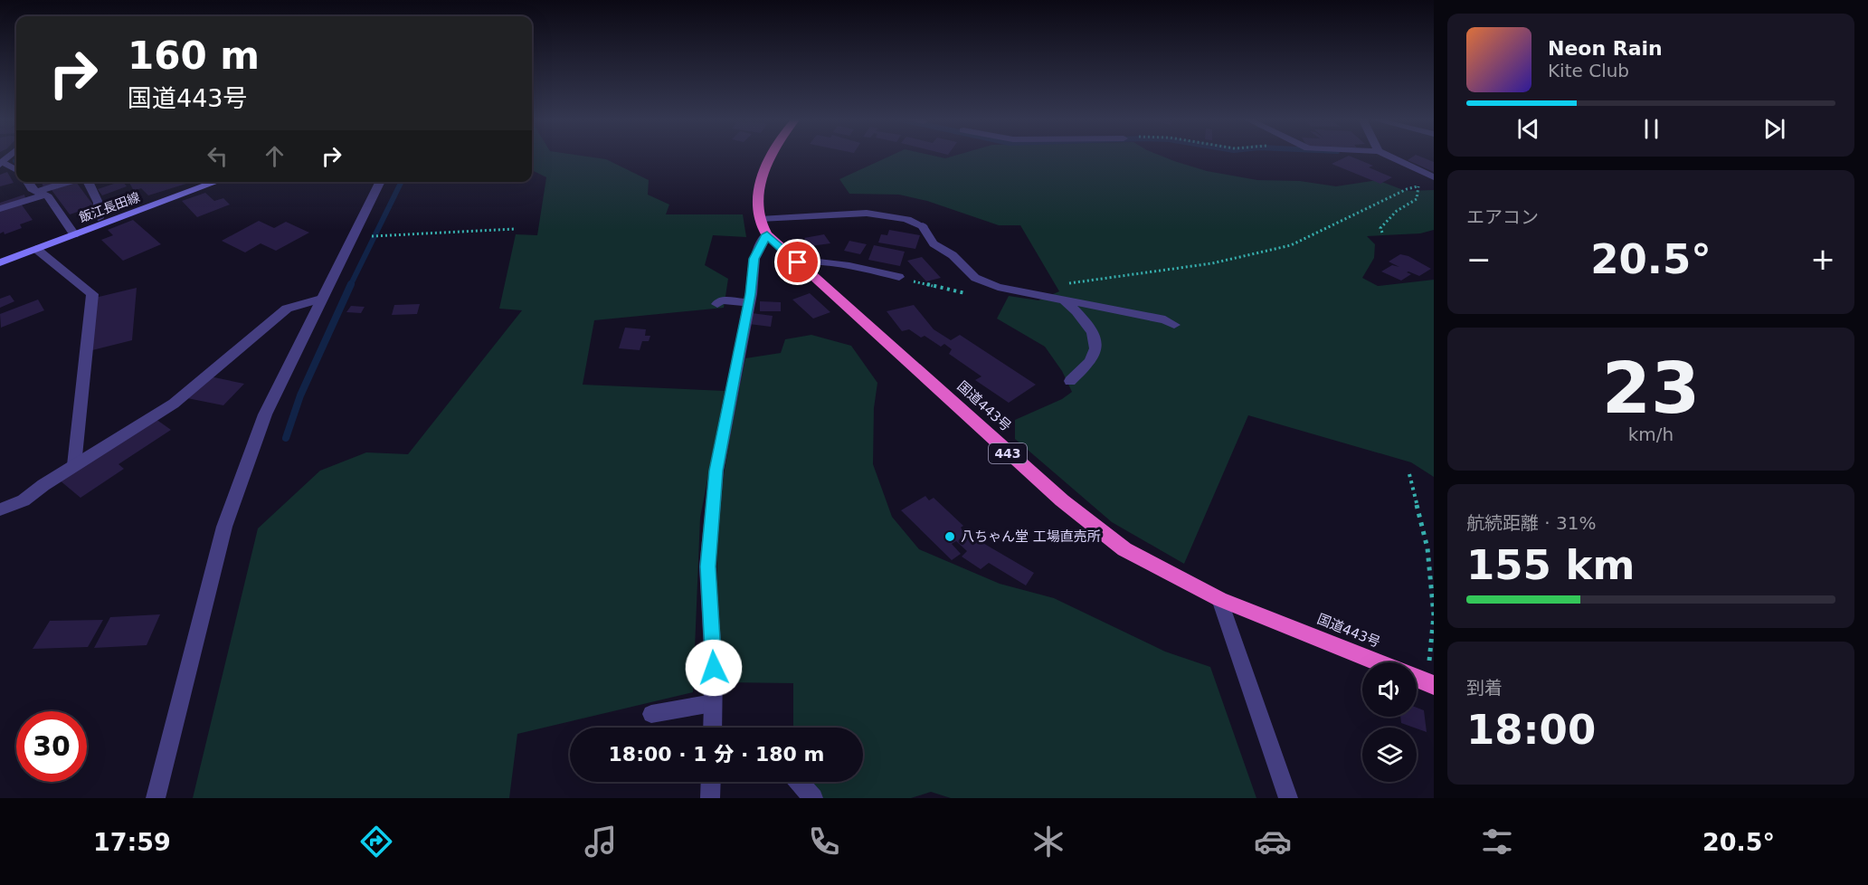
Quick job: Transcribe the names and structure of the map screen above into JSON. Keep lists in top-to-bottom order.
{
  "streets": {
    "highway": ["国道443号", "443"],
    "main road": ["飯江長田線"]
  },
  "places": ["八ちゃん堂 工場直売所"],
  "page": {
    "turn": ["160 m", "国道443号"],
    "song": ["Neon Rain", "Kite Club"],
    "tile": [
      "エアコン",
      ["23", "km/h"],
      ["航続距離 · 31%", "155 km"],
      ["到着", "18:00"]
    ],
    "heat": ["−", "20.5°", "+"],
    "limit": "30",
    "trip": "18:00 · 1 分 · 180 m",
    "tabs": ["17:59", "20.5°"]
  }
}
